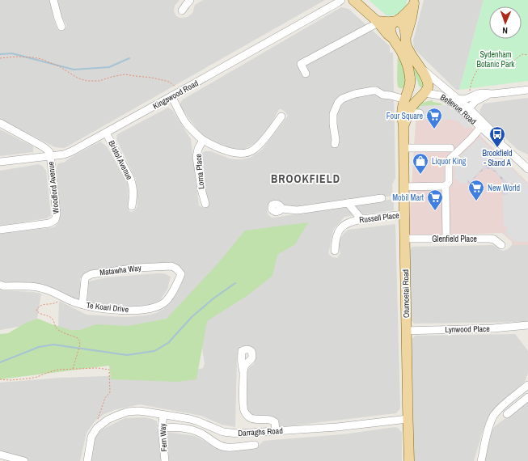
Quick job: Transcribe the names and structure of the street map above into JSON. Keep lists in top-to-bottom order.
{
  "streets": {
    "main road": ["Otumoetai Road"],
    "street": [
      "Kingswood Road",
      "Bellevue Road",
      "Bristol Avenue",
      "Lorna Place",
      "Woodford Avenue",
      "Russell Place",
      "Glenfield Place",
      "Matawha Way",
      "Te Koari Drive",
      "Lynwood Place",
      "Darraghs Road",
      "Fern Way"
    ]
  },
  "crossings": [
    ["Kingswood Road", "Bristol Avenue"],
    ["Kingswood Road", "Woodford Avenue"],
    ["Bellevue Road", "Otumoetai Road"],
    ["Russell Place", "Otumoetai Road"],
    ["Glenfield Place", "Otumoetai Road"],
    ["Matawha Way", "Te Koari Drive"],
    ["Otumoetai Road", "Lynwood Place"],
    ["Otumoetai Road", "Darraghs Road"],
    ["Darraghs Road", "Fern Way"]
  ],
  "districts": ["BROOKFIELD"],
  "parks": ["Sydenham Botanic Park"],
  "places": {
    "supermarket": ["Four Square", "New World", "Mobil Mart"],
    "bus stop": ["Brookfield - Stand A"],
    "shop": ["Liquor King"]
  },
  "north": "bottom"
}
